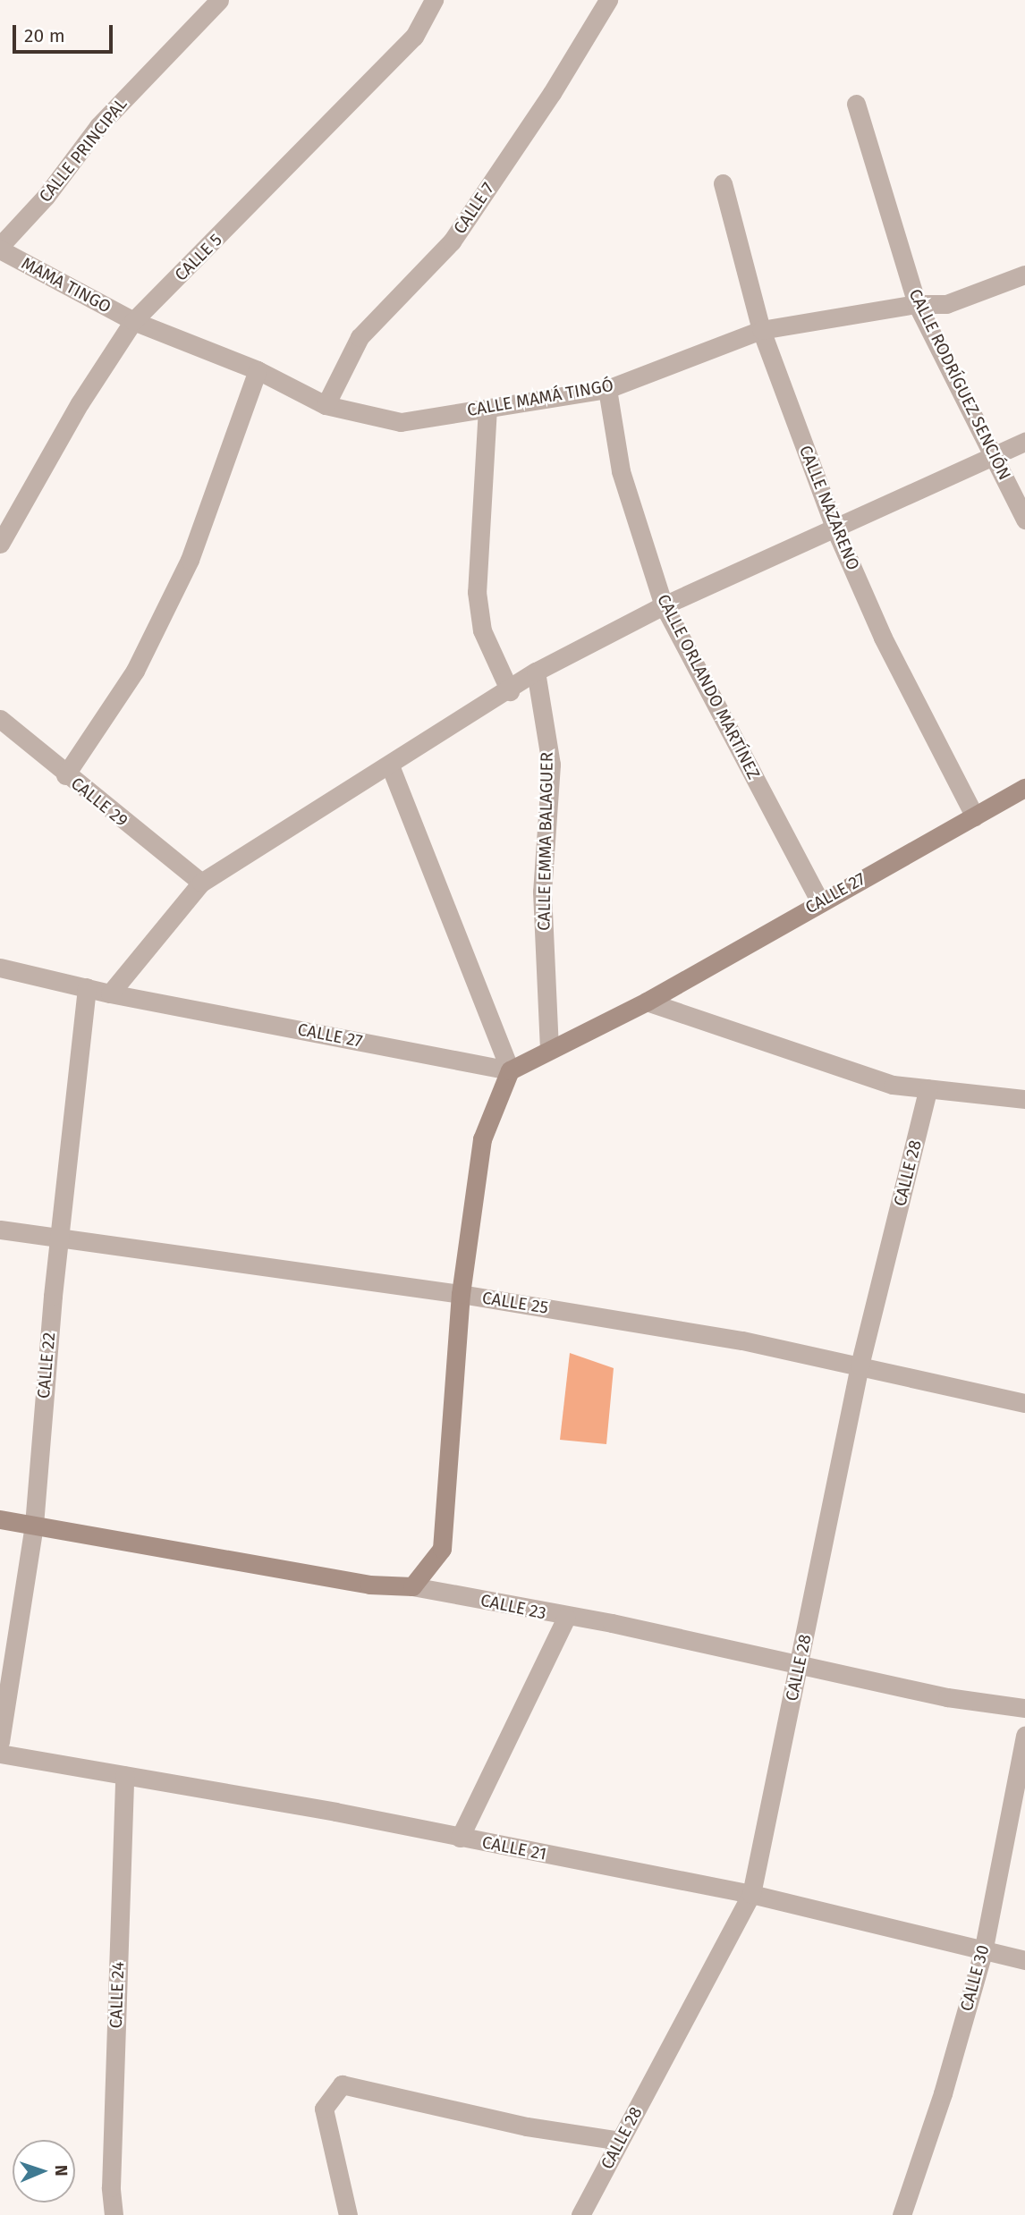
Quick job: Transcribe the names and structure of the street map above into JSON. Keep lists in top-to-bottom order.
{
  "streets": {
    "street": [
      "CALLE PRINCIPAL",
      "CALLE 7",
      "CALLE 5",
      "MAMA TINGO",
      "CALLE RODRÍGUEZ SENCIÓN",
      "CALLE MAMÁ TINGÓ",
      "CALLE NAZARENO",
      "CALLE ORLANDO MARTÍNEZ",
      "CALLE 29",
      "CALLE EMMA BALAGUER",
      "CALLE 27",
      "CALLE 28",
      "CALLE 25",
      "CALLE 22",
      "CALLE 23",
      "CALLE 21",
      "CALLE 30",
      "CALLE 24"
    ]
  },
  "crossings": [
    ["CALLE PRINCIPAL", "MAMA TINGO"],
    ["CALLE 7", "CALLE MAMÁ TINGÓ"],
    ["CALLE 5", "MAMA TINGO"],
    ["CALLE 5", "CALLE MAMÁ TINGÓ"],
    ["MAMA TINGO", "CALLE MAMÁ TINGÓ"],
    ["CALLE RODRÍGUEZ SENCIÓN", "CALLE MAMÁ TINGÓ"],
    ["CALLE MAMÁ TINGÓ", "CALLE NAZARENO"],
    ["CALLE MAMÁ TINGÓ", "CALLE ORLANDO MARTÍNEZ"],
    ["CALLE NAZARENO", "CALLE 27"],
    ["CALLE ORLANDO MARTÍNEZ", "CALLE 27"],
    ["CALLE EMMA BALAGUER", "CALLE 27"],
    ["CALLE 27", "CALLE 22"],
    ["CALLE 28", "CALLE 25"],
    ["CALLE 28", "CALLE 23"],
    ["CALLE 28", "CALLE 21"],
    ["CALLE 25", "CALLE 22"],
    ["CALLE 22", "CALLE 23"],
    ["CALLE 21", "CALLE 30"],
    ["CALLE 21", "CALLE 24"]
  ],
  "scale_bar": "20 m",
  "north": "right"
}
